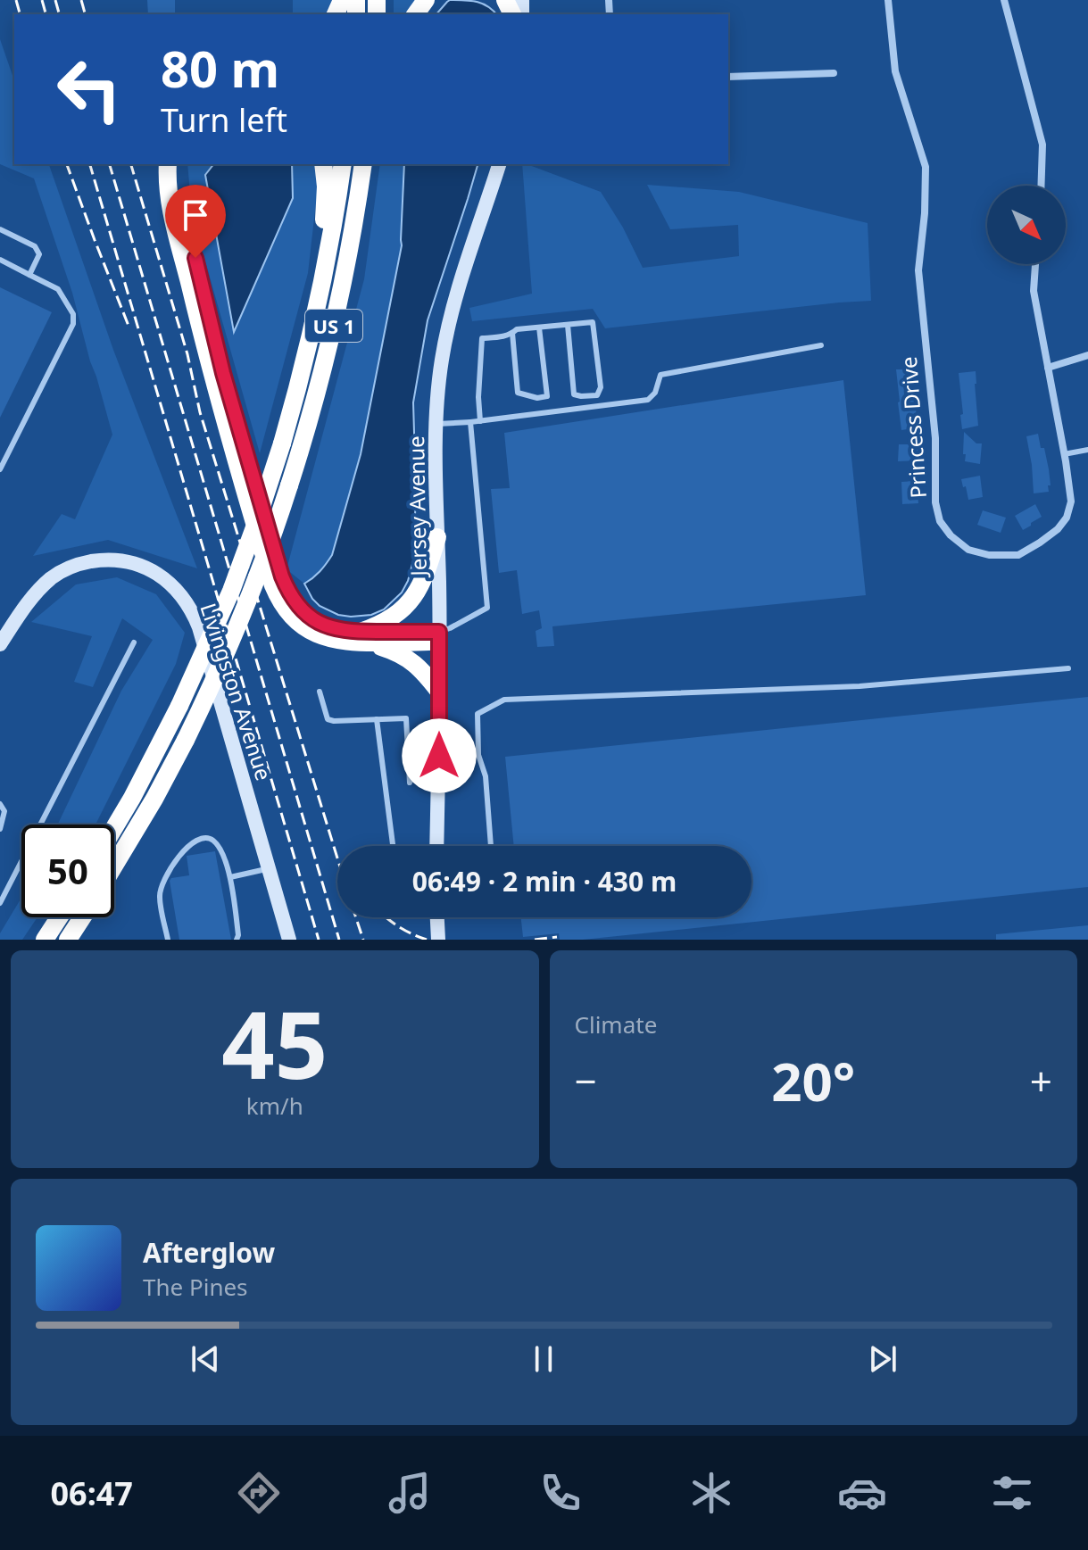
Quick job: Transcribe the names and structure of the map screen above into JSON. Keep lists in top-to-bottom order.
{
  "streets": {
    "highway": ["US 1"],
    "main road": ["Jersey Avenue", "Livingston Avenue"],
    "street": ["Princess Drive"]
  },
  "north": "bottom right",
  "page": {
    "turn": ["80 m", "Turn left"],
    "limit": "50",
    "trip": "06:49 · 2 min · 430 m",
    "tile": [
      ["45", "km/h"],
      "Climate"
    ],
    "heat": ["−", "20°", "+"],
    "song": ["Afterglow", "The Pines"],
    "tabs": "06:47"
  }
}
